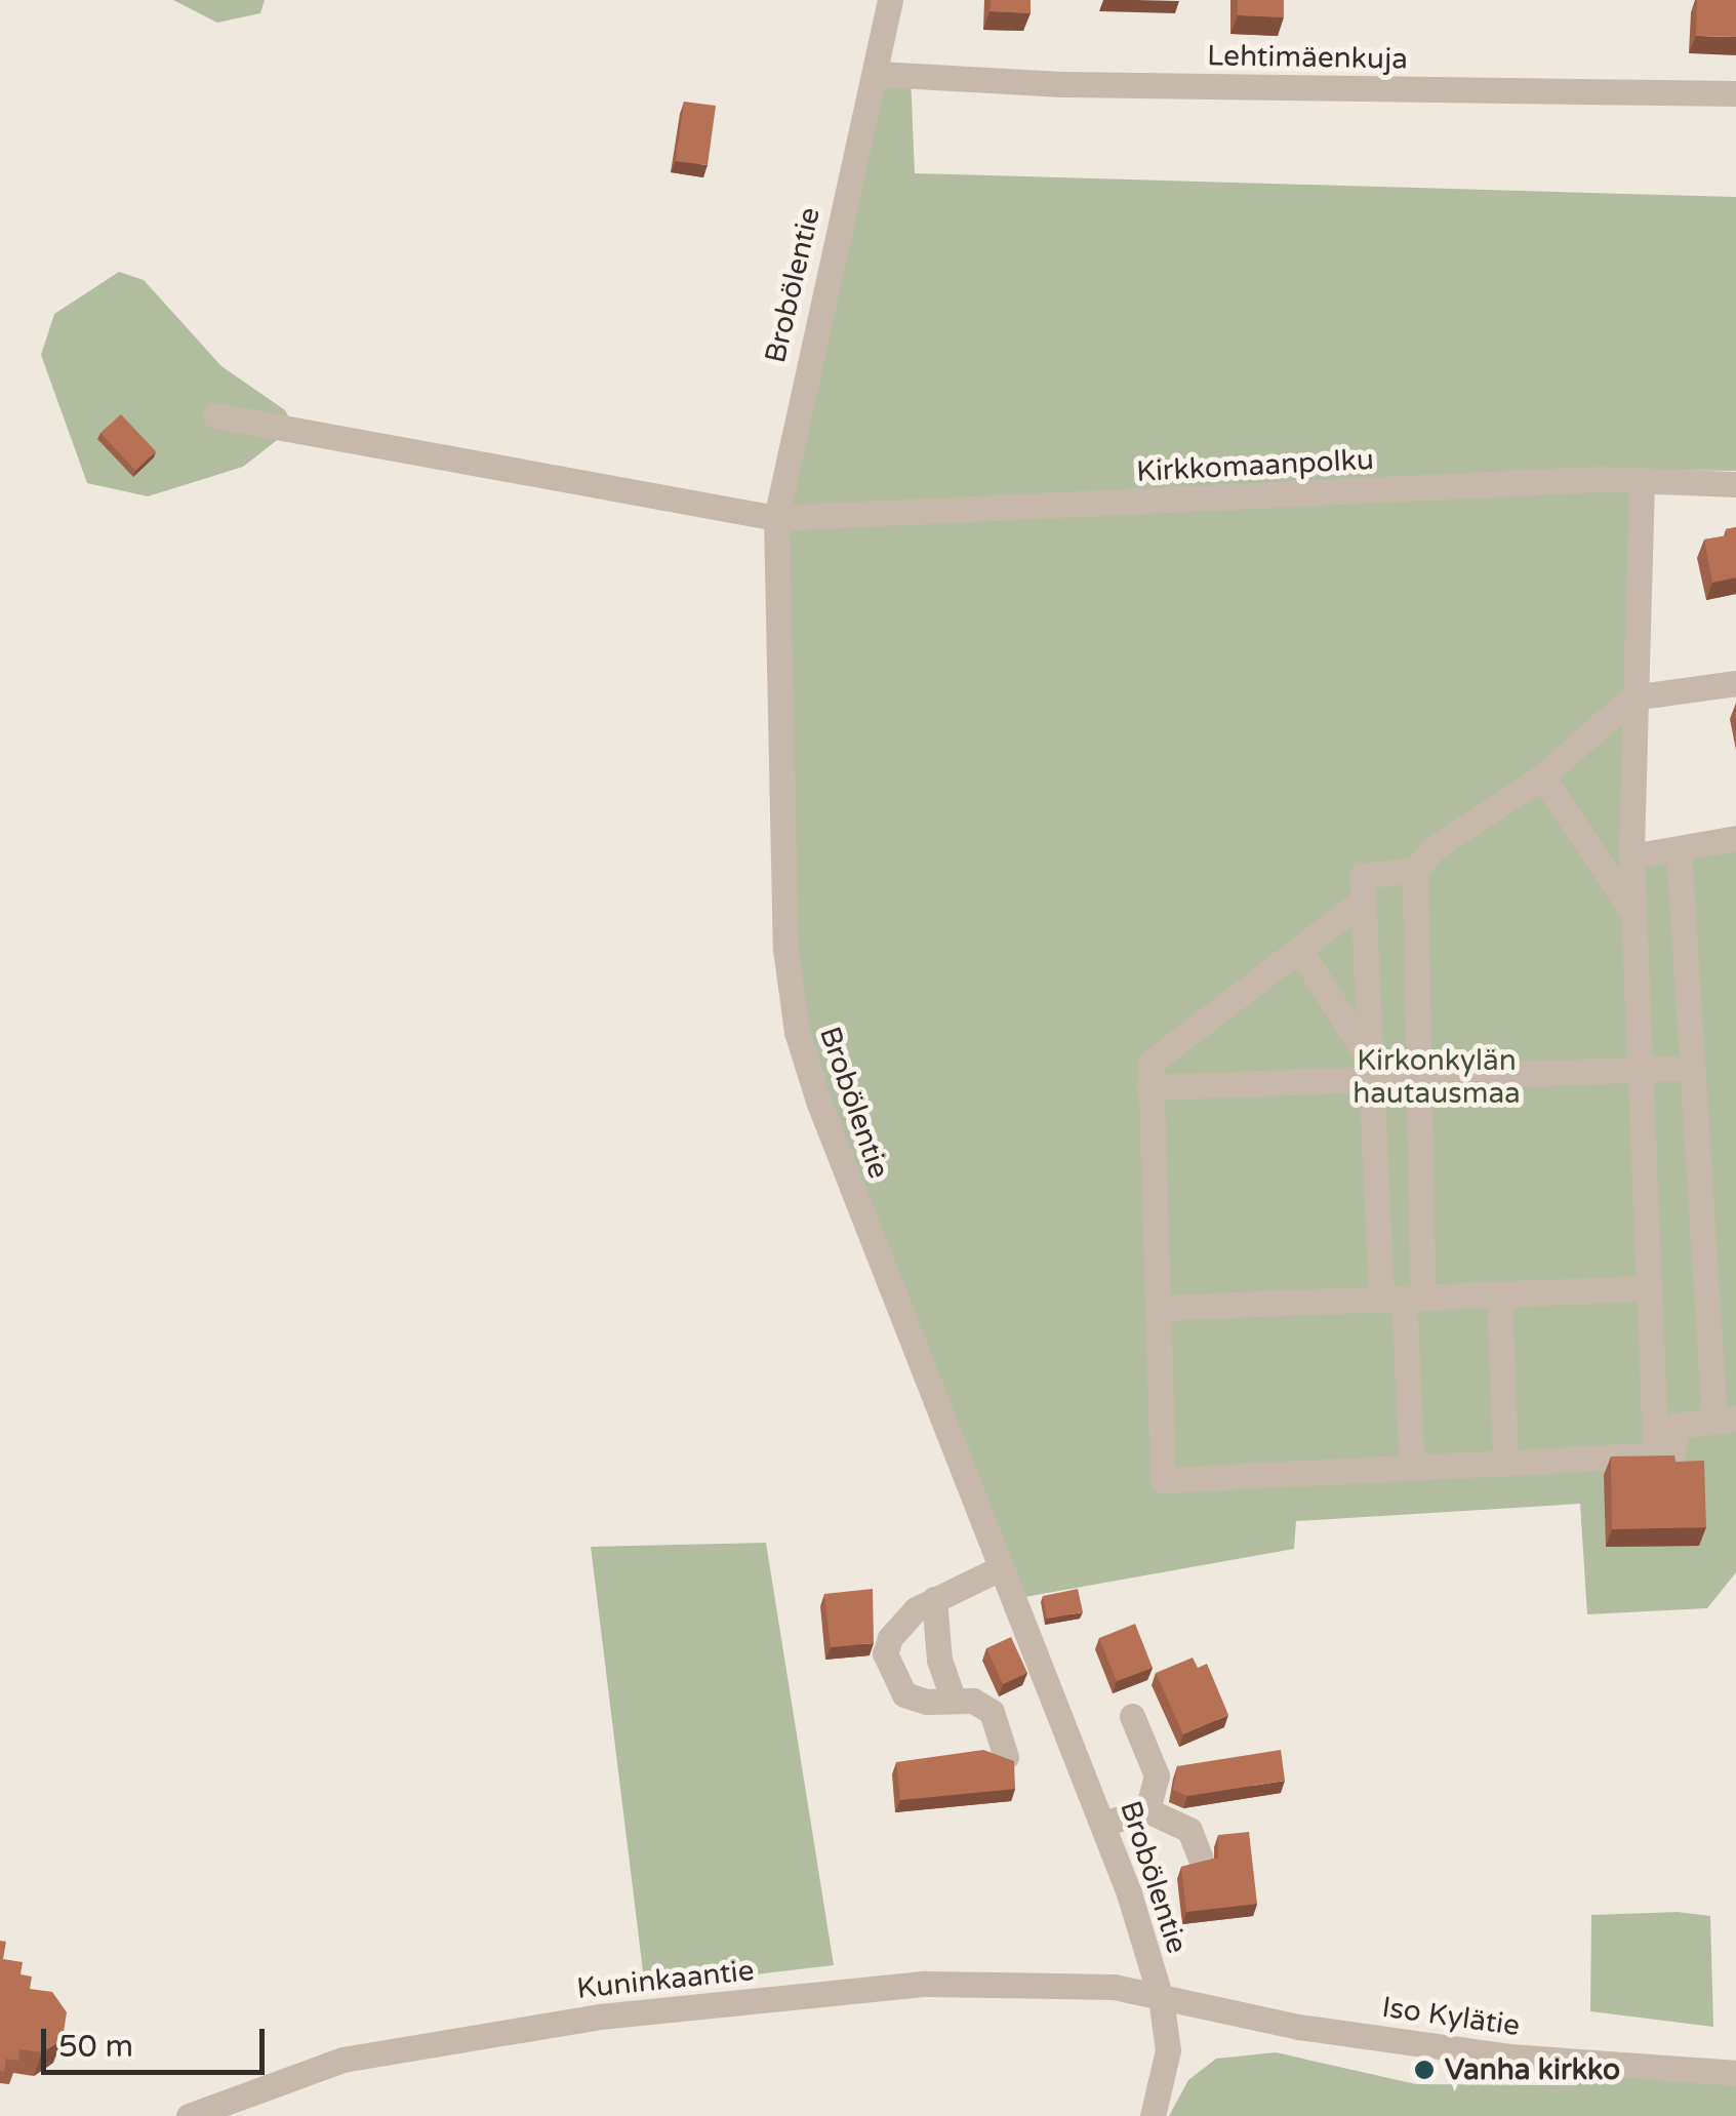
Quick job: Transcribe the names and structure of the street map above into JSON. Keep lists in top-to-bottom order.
{
  "streets": {
    "street": [
      "Lehtimäenkuja",
      "Brobölentie",
      "Kirkkomaanpolku",
      "Kuninkaantie",
      "Iso Kylätie"
    ]
  },
  "crossings": [
    ["Lehtimäenkuja", "Brobölentie"],
    ["Brobölentie", "Kirkkomaanpolku"],
    ["Brobölentie", "Kuninkaantie"],
    ["Brobölentie", "Iso Kylätie"],
    ["Kuninkaantie", "Iso Kylätie"]
  ],
  "parks": ["Kirkonkylän hautausmaa"],
  "places": ["Vanha kirkko"],
  "scale_bar": "50 m"
}
